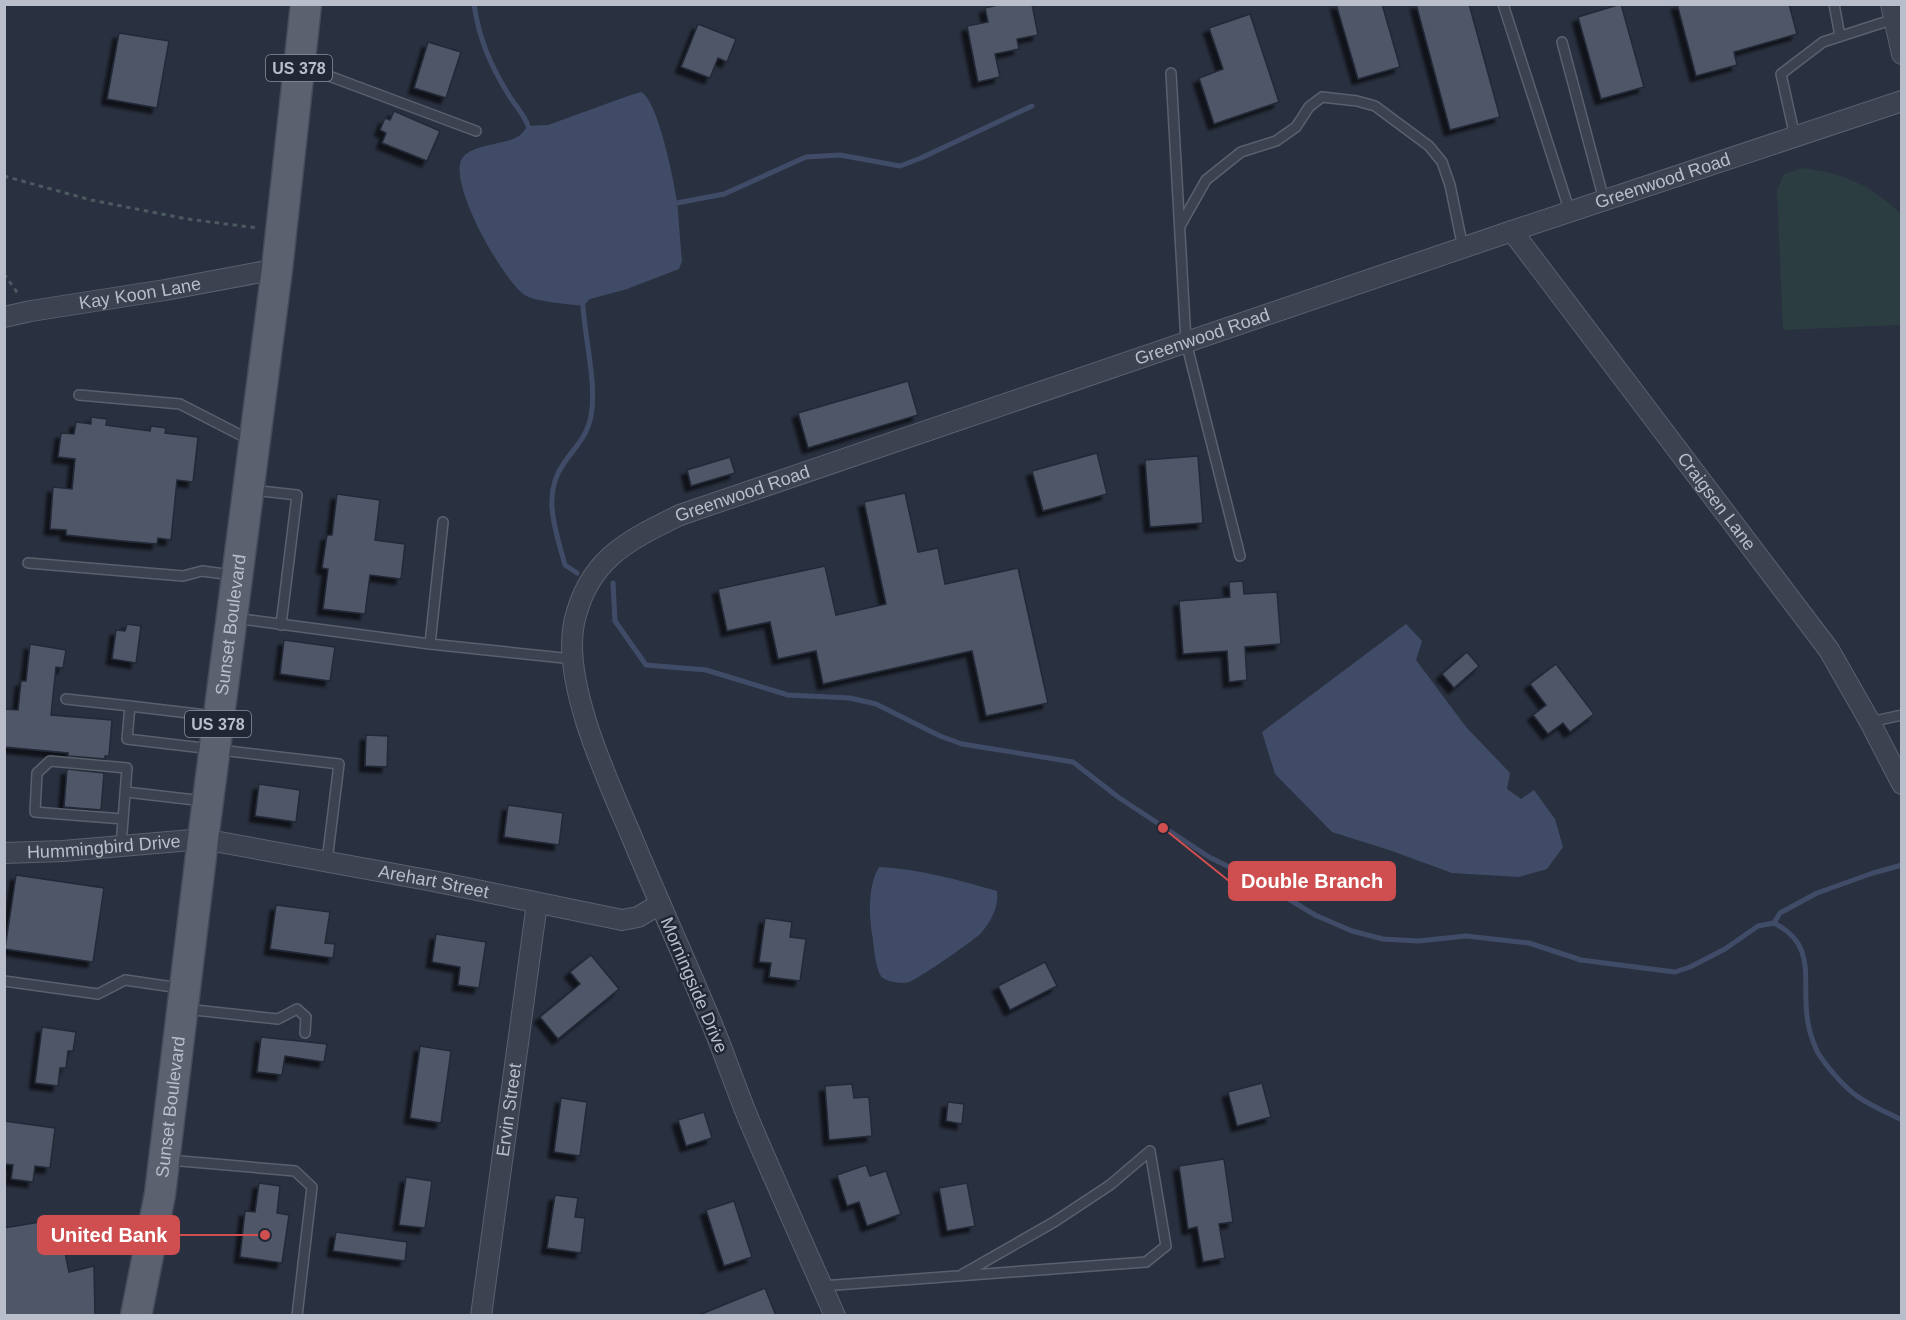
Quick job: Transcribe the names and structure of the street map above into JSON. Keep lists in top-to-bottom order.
{
  "streets": {
    "main road": ["US 378", "Sunset Boulevard"],
    "street": [
      "Greenwood Road",
      "Kay Koon Lane",
      "Craigsen Lane",
      "Hummingbird Drive",
      "Arehart Street",
      "Morningside Drive",
      "Ervin Street"
    ]
  },
  "crossings": [
    ["Greenwood Road", "Craigsen Lane"],
    ["Greenwood Road", "Morningside Drive"],
    ["Kay Koon Lane", "Sunset Boulevard"],
    ["Sunset Boulevard", "Hummingbird Drive"],
    ["Sunset Boulevard", "Arehart Street"],
    ["Hummingbird Drive", "Arehart Street"],
    ["Arehart Street", "Morningside Drive"],
    ["Arehart Street", "Ervin Street"]
  ],
  "places": ["Double Branch", "United Bank"]
}
